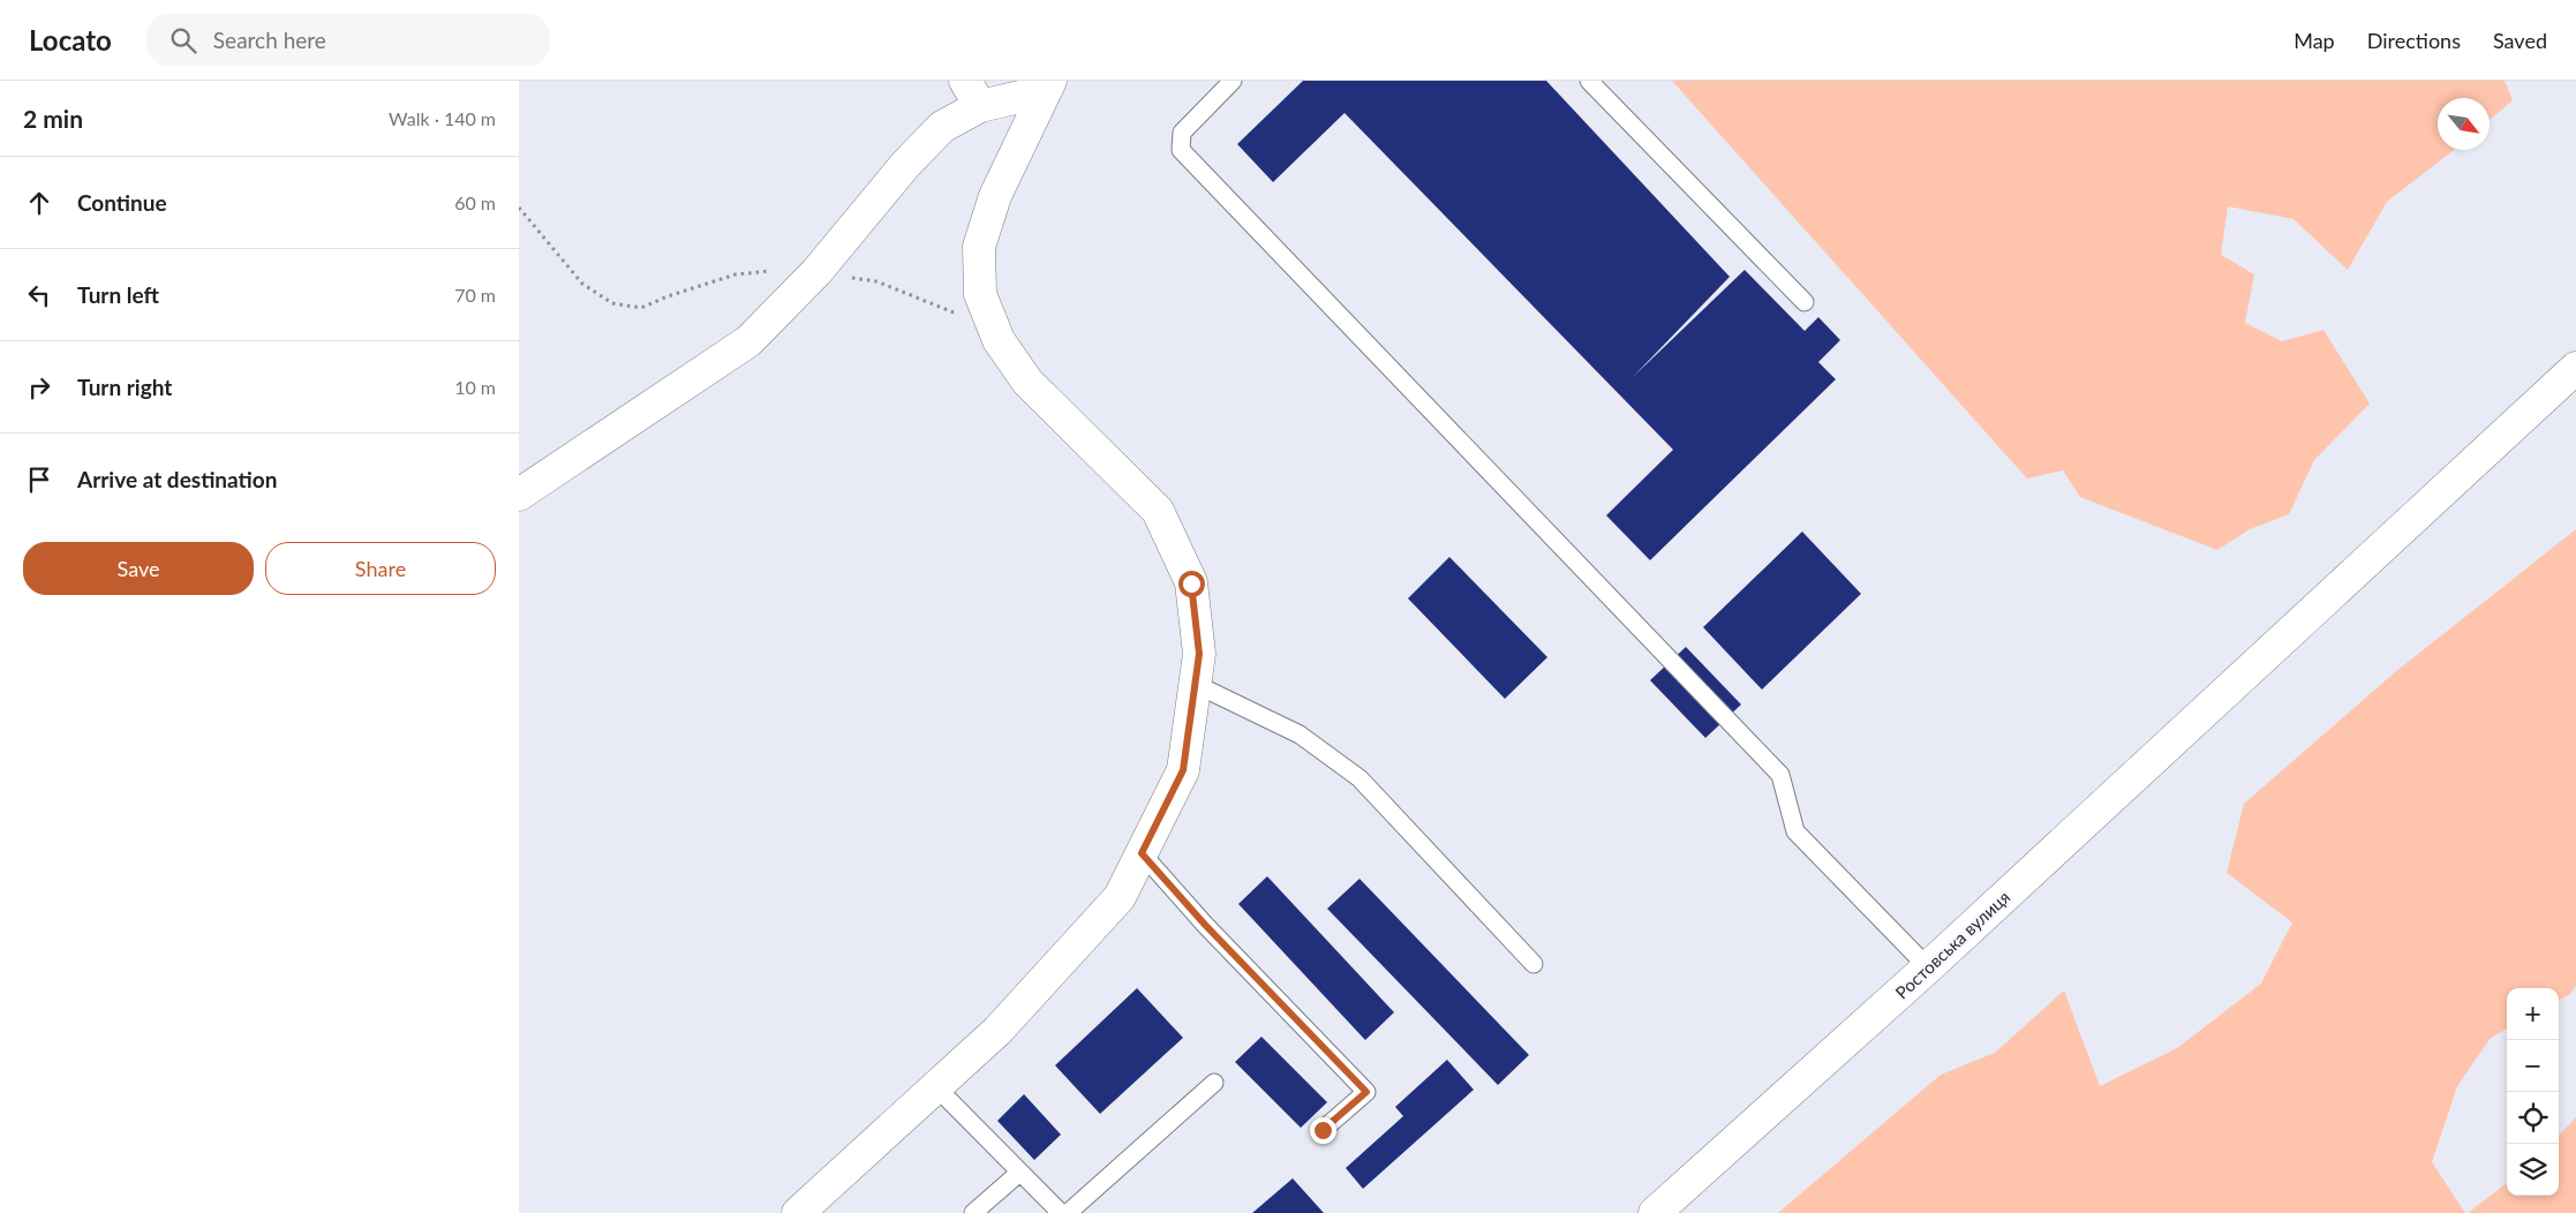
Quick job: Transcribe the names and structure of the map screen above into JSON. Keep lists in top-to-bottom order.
{
  "streets": {
    "main road": ["Ростовська вулиця"]
  },
  "north": "bottom right",
  "page": {
    "header": "Locato",
    "search": "Search here",
    "nav": ["Map", "Directions", "Saved"],
    "heading": ["2 min", "Walk · 140 m"],
    "list": [
      ["Continue", "60 m"],
      ["Turn left", "70 m"],
      ["Turn right", "10 m"],
      "Arrive at destination"
    ],
    "buttons": ["Save", "Share"],
    "map_buttons": ["+", "−"]
  }
}
